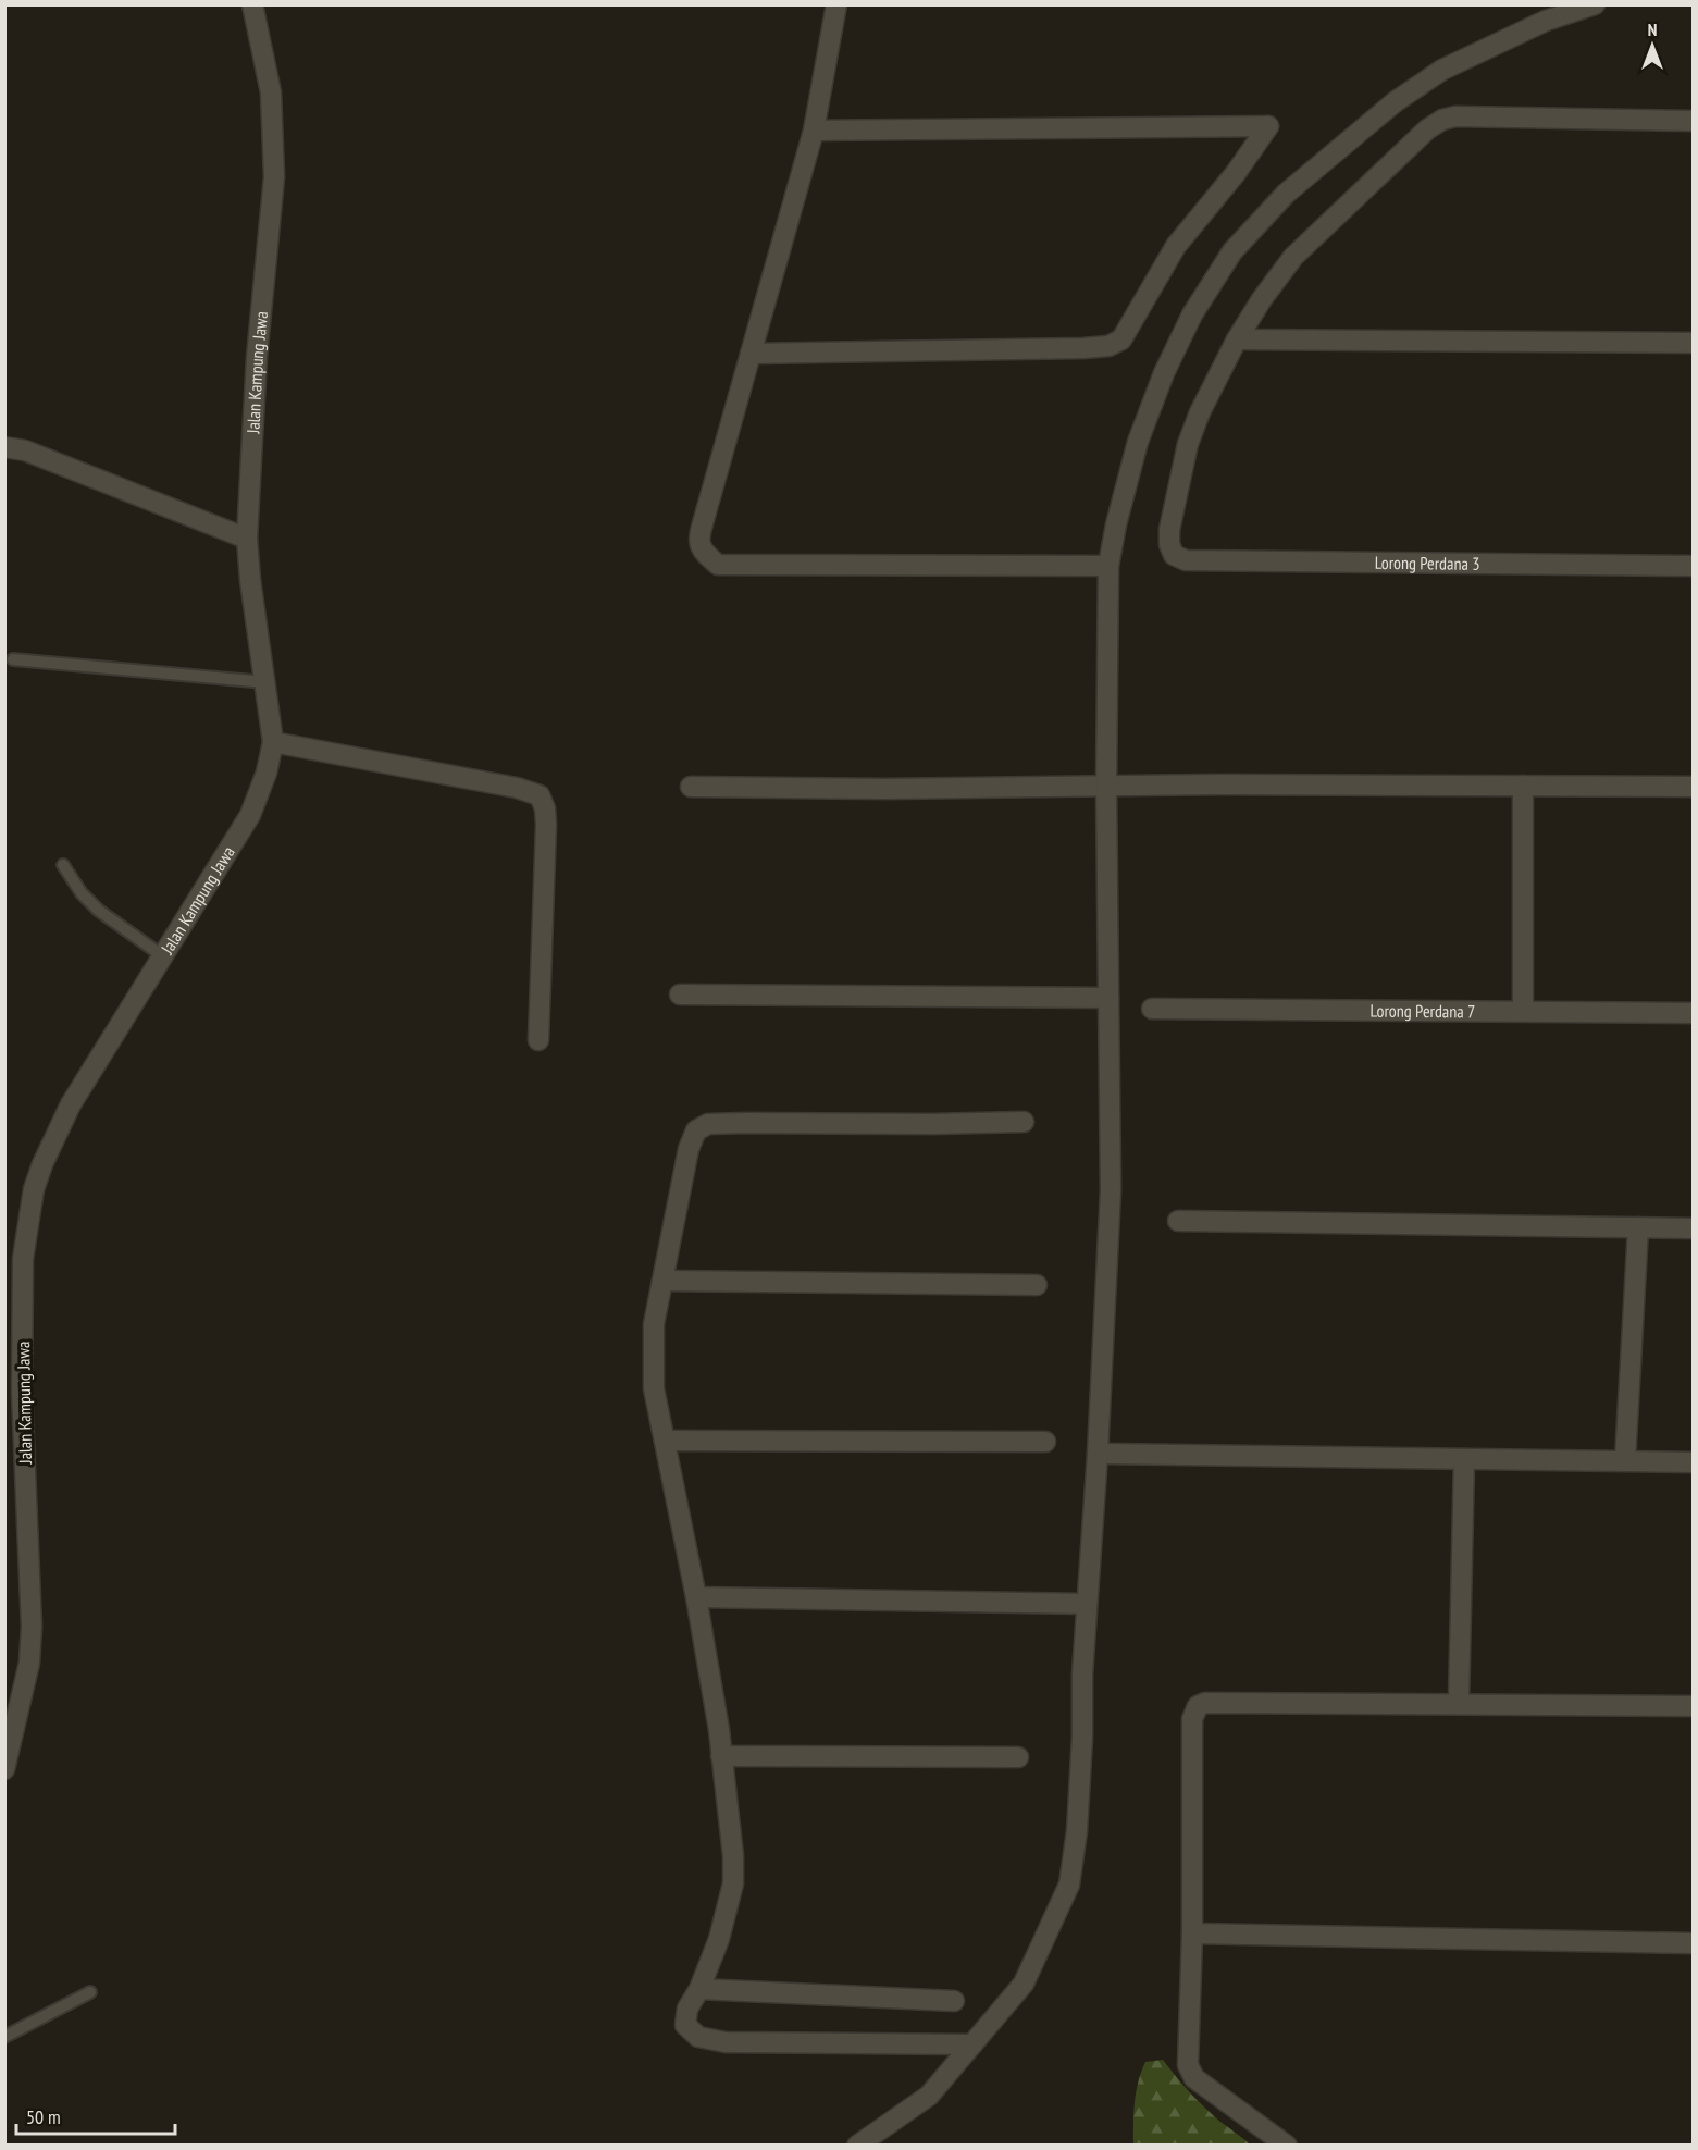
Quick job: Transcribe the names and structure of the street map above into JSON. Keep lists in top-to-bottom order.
{
  "streets": {
    "street": ["Jalan Kampung Jawa", "Lorong Perdana 3", "Lorong Perdana 7"]
  },
  "scale_bar": "50 m",
  "north": "top"
}
